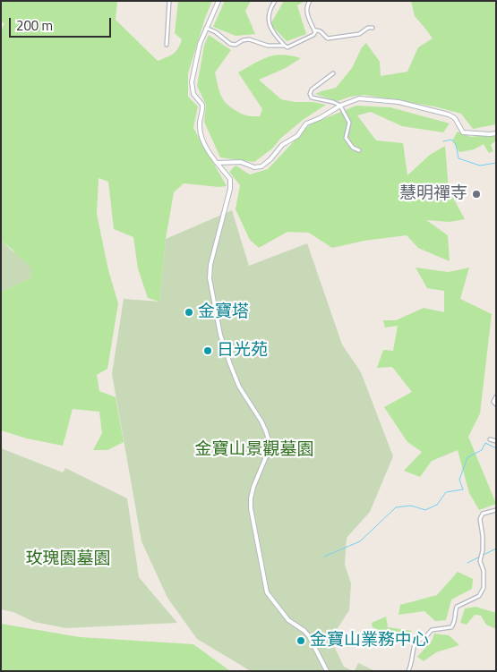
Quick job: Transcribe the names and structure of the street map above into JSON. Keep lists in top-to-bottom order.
{
  "parks": ["金寶山景觀墓園", "玫瑰園墓園"],
  "places": [
    "慧明禪寺",
    "金寶塔",
    "日光苑",
    "金寶山業務中心"
  ],
  "scale_bar": "200 m"
}
